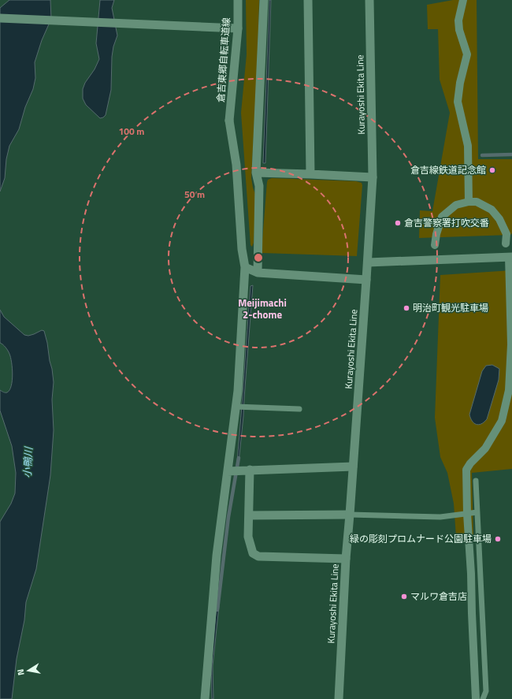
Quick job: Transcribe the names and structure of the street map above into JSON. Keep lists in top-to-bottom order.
{
  "streets": {
    "street": ["倉吉東郷自転車道線", "Kurayoshi Ekita Line"]
  },
  "districts": ["Meijimachi 2-chome"],
  "water": ["小鴨川"],
  "places": [
    "倉吉線鉄道記念館",
    "倉吉警察署打吹交番",
    "明治町観光駐車場",
    "緑の彫刻プロムナード公園駐車場",
    "マルワ倉吉店"
  ],
  "north": "left",
  "rings": ["100 m", "50 m"]
}
